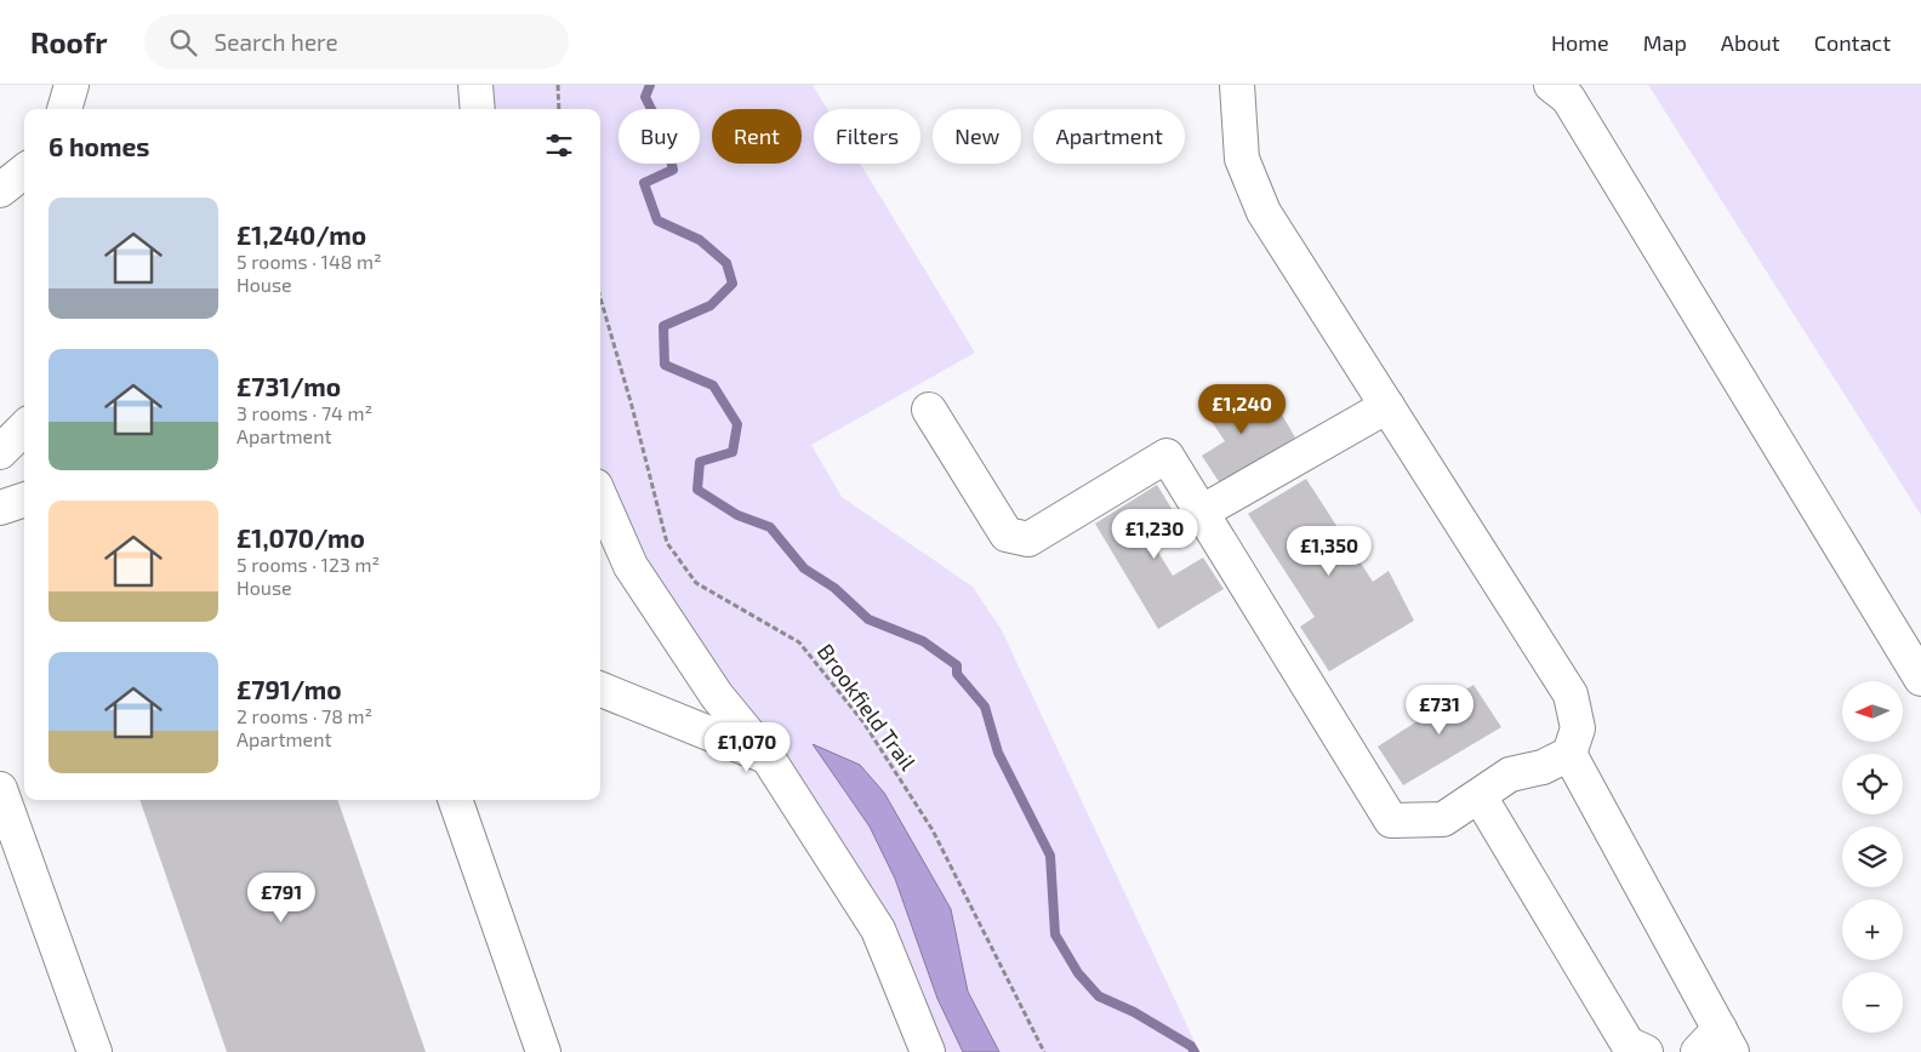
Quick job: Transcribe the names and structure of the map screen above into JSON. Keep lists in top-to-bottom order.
{
  "streets": {
    "path": ["Brookfield Trail"]
  },
  "north": "left",
  "page": {
    "header": "Roofr",
    "search": "Search here",
    "nav": [
      "Home",
      "Map",
      "About",
      "Contact"
    ],
    "chip": [
      "Buy",
      "Rent",
      "Filters",
      "New",
      "Apartment"
    ],
    "heading": "6 homes",
    "list": [
      {
        "name": "£1,240/mo",
        "note": "5 rooms · 148 m² · House"
      },
      {
        "name": "£731/mo",
        "note": "3 rooms · 74 m² · Apartment"
      },
      {
        "name": "£1,070/mo",
        "note": "5 rooms · 123 m² · House"
      },
      {
        "name": "£791/mo",
        "note": "2 rooms · 78 m² · Apartment"
      }
    ],
    "price": [
      "£1,240",
      "£1,230",
      "£1,350",
      "£731",
      "£1,070",
      "£791"
    ],
    "map_buttons": ["+", "−"]
  }
}
